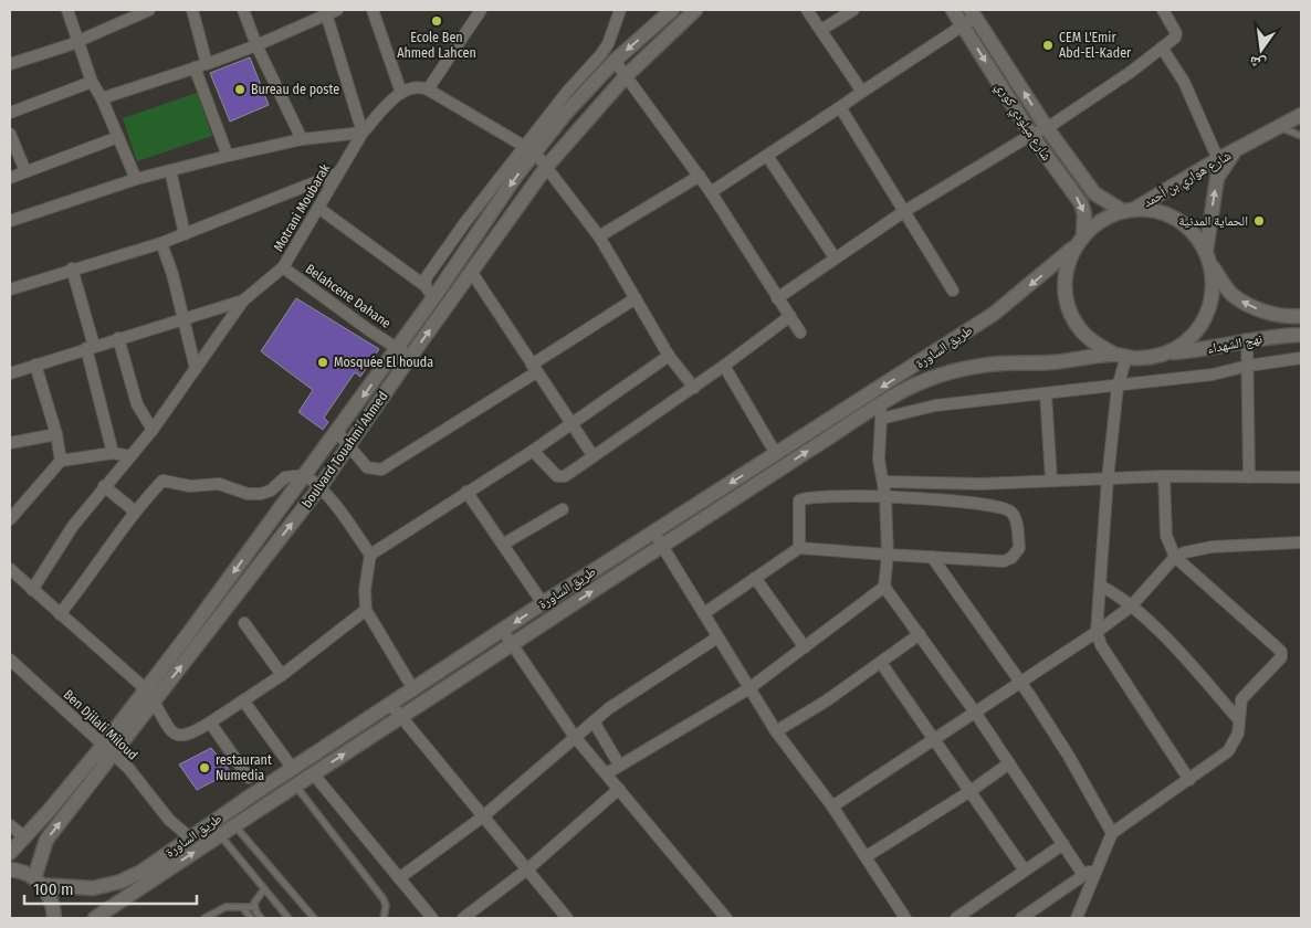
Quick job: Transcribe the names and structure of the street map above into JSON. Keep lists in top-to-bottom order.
{
  "streets": {
    "main road": [
      "شارع ميلودي كوري",
      "شارع هواري بن أحمد",
      "نهج الشهداء",
      "طريق الساورة",
      "boulvard Touahmi Ahmed"
    ],
    "street": ["Motrani Moubarak", "Belahcene Dahane", "Ben Djilali Miloud"]
  },
  "crossings": [
    ["شارع ميلودي كوري", "شارع هواري بن أحمد"],
    ["شارع ميلودي كوري", "نهج الشهداء"],
    ["شارع ميلودي كوري", "طريق الساورة"],
    ["شارع هواري بن أحمد", "نهج الشهداء"],
    ["شارع هواري بن أحمد", "طريق الساورة"],
    ["Motrani Moubarak", "Belahcene Dahane"],
    ["Belahcene Dahane", "boulvard Touahmi Ahmed"],
    ["نهج الشهداء", "طريق الساورة"],
    ["طريق الساورة", "boulvard Touahmi Ahmed"],
    ["طريق الساورة", "Ben Djilali Miloud"],
    ["boulvard Touahmi Ahmed", "Ben Djilali Miloud"]
  ],
  "one_way": ["نهج الشهداء"],
  "places": [
    "Ecole Ben Ahmed Lahcen",
    "CEM L'Emir Abd-El-Kader",
    "Bureau de poste",
    "الحماية المدنية",
    "Mosquée El houda",
    "restaurant Numedia"
  ],
  "scale_bar": "100 m",
  "north": "bottom"
}
